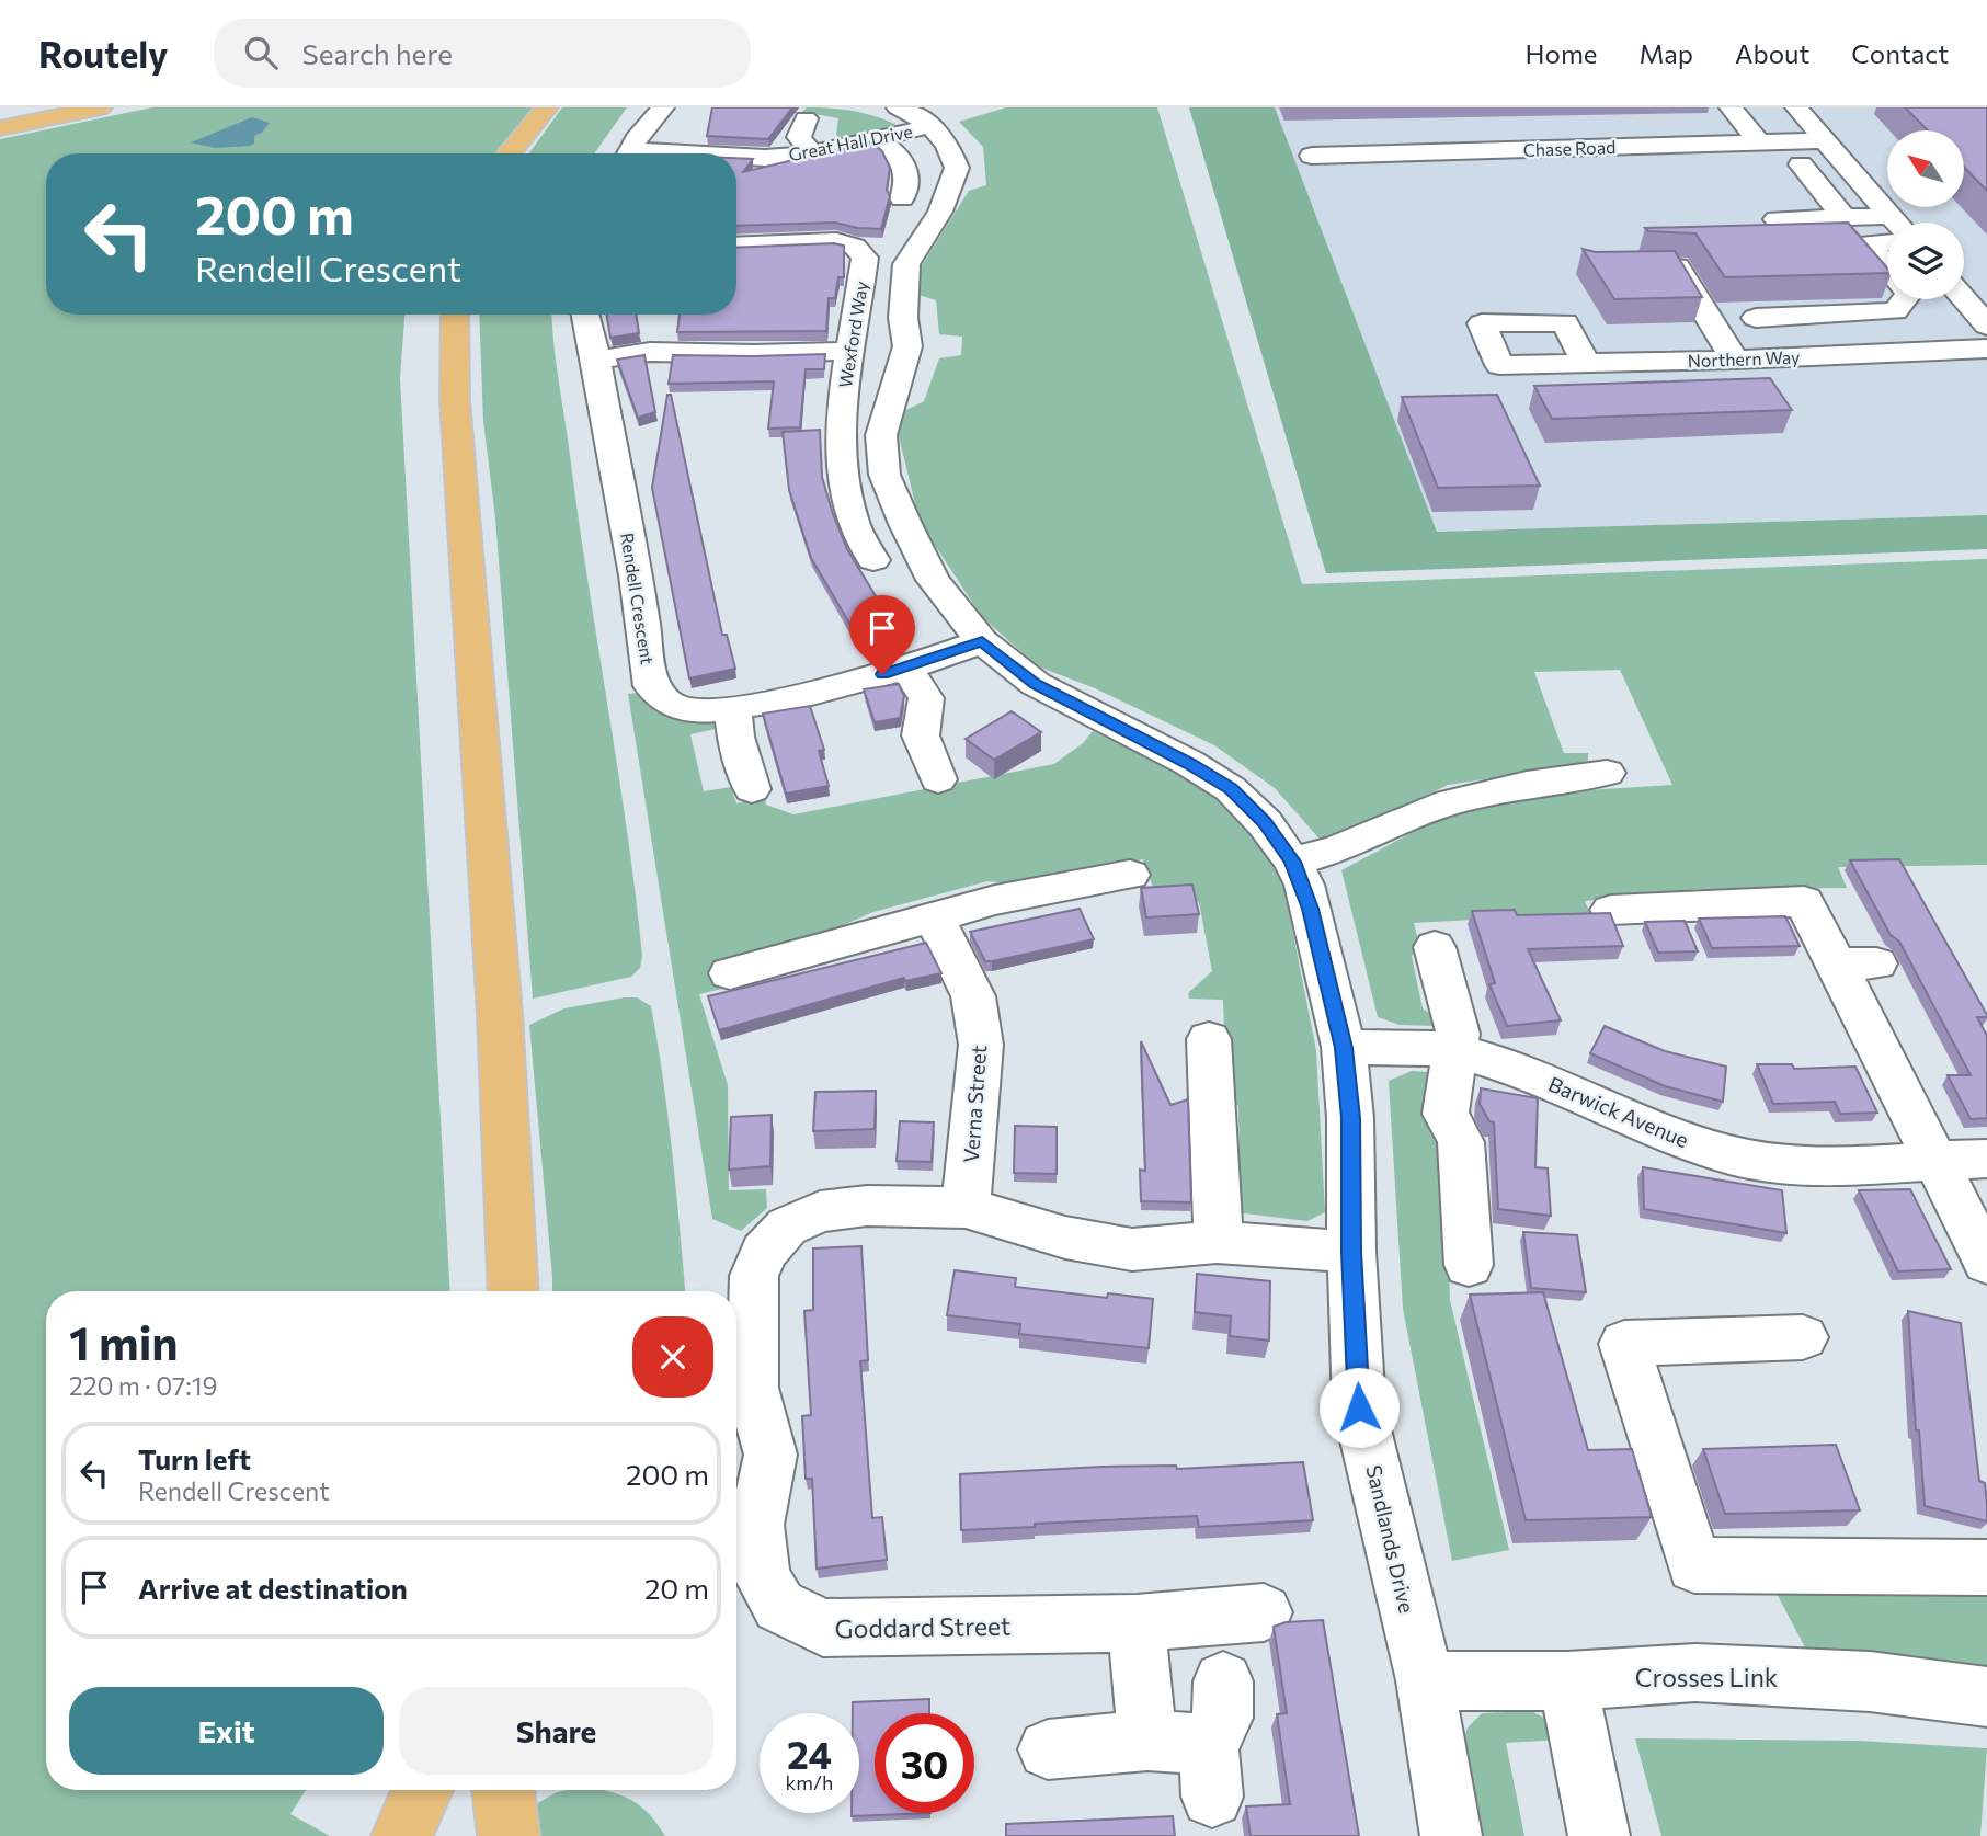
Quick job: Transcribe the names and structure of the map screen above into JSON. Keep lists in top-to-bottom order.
{
  "streets": {
    "street": [
      "Great Hall Drive",
      "Chase Road",
      "Wexford Way",
      "Northern Way",
      "Rendell Crescent",
      "Verna Street",
      "Barwick Avenue",
      "Sandlands Drive",
      "Goddard Street",
      "Crosses Link"
    ]
  },
  "crossings": [
    ["Great Hall Drive", "Sandlands Drive"],
    ["Rendell Crescent", "Sandlands Drive"],
    ["Verna Street", "Goddard Street"],
    ["Barwick Avenue", "Sandlands Drive"],
    ["Sandlands Drive", "Goddard Street"],
    ["Sandlands Drive", "Crosses Link"]
  ],
  "north": "top left",
  "page": {
    "header": "Routely",
    "search": "Search here",
    "nav": [
      "Home",
      "Map",
      "About",
      "Contact"
    ],
    "turn": ["200 m", "Rendell Crescent"],
    "heading": ["1 min", "220 m · 07:19"],
    "list": [
      {
        "name": "Turn left",
        "note": "Rendell Crescent",
        "value": "200 m"
      },
      {
        "name": "Arrive at destination",
        "value": "20 m"
      }
    ],
    "buttons": ["Exit", "Share"],
    "speed": "24 km/h",
    "limit": "30"
  }
}
